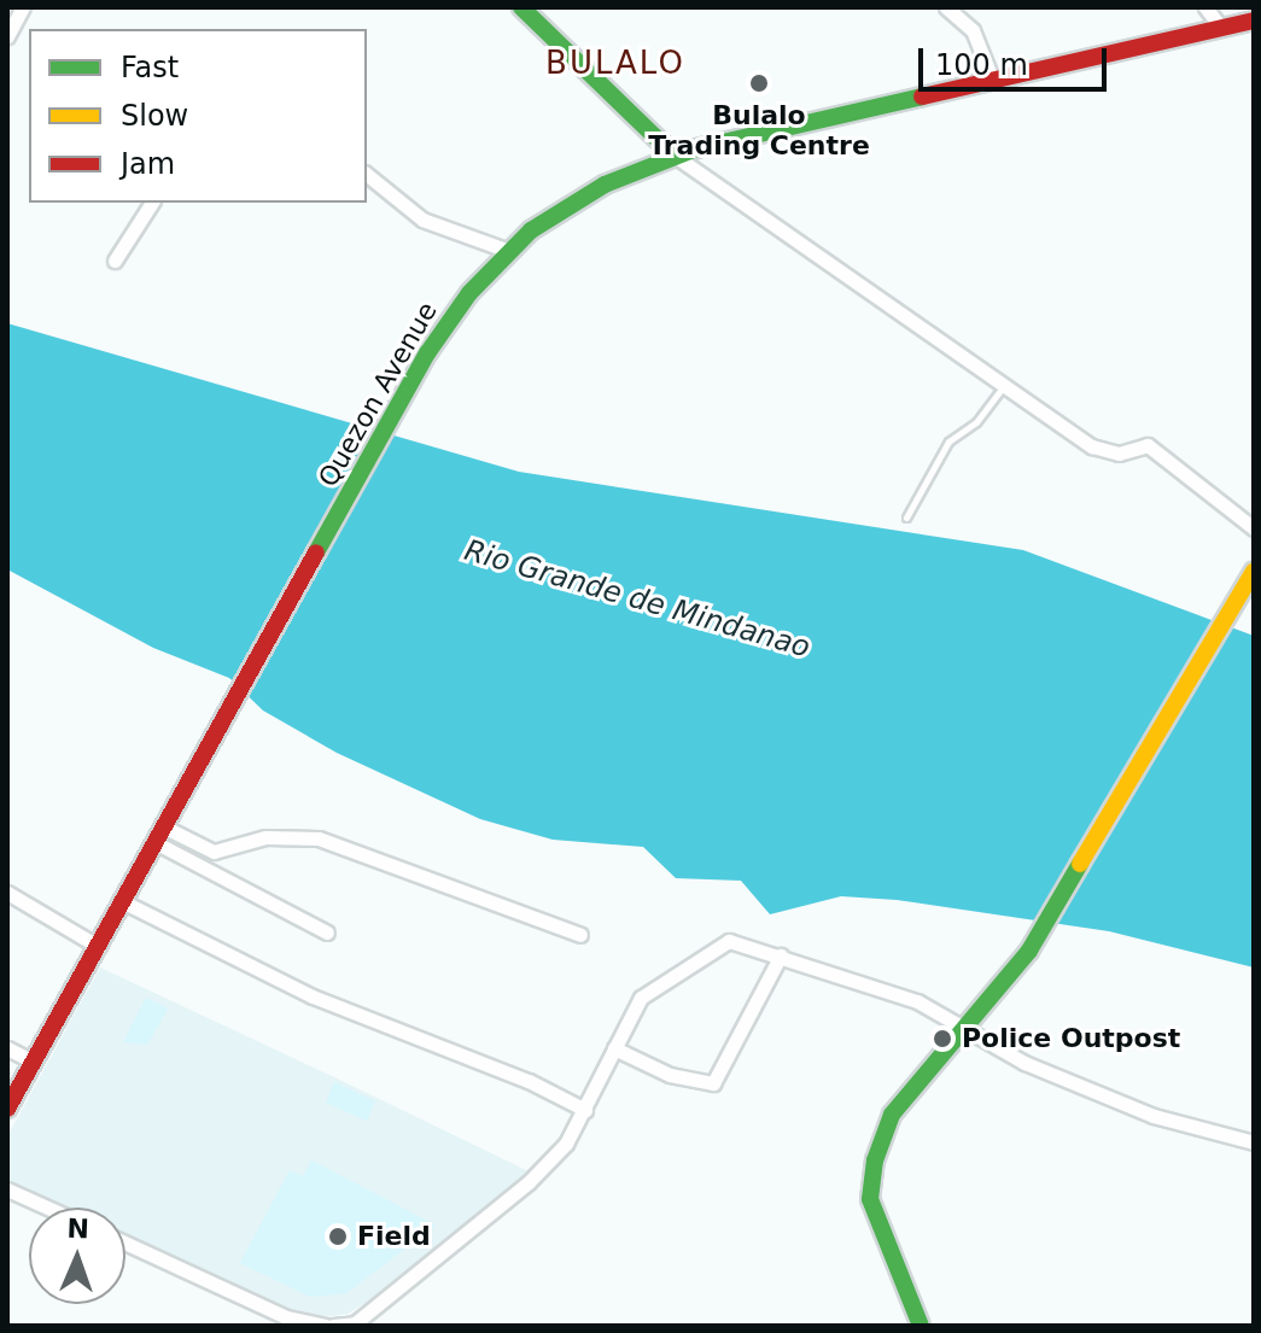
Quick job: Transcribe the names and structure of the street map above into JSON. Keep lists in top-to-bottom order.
{
  "streets": {
    "street": ["Quezon Avenue"]
  },
  "districts": ["BULALO"],
  "water": ["Rio Grande de Mindanao"],
  "places": ["Bulalo Trading Centre", "Police Outpost", "Field"],
  "legend": ["Fast", "Slow", "Jam"],
  "scale_bar": "100 m",
  "north": "top"
}
